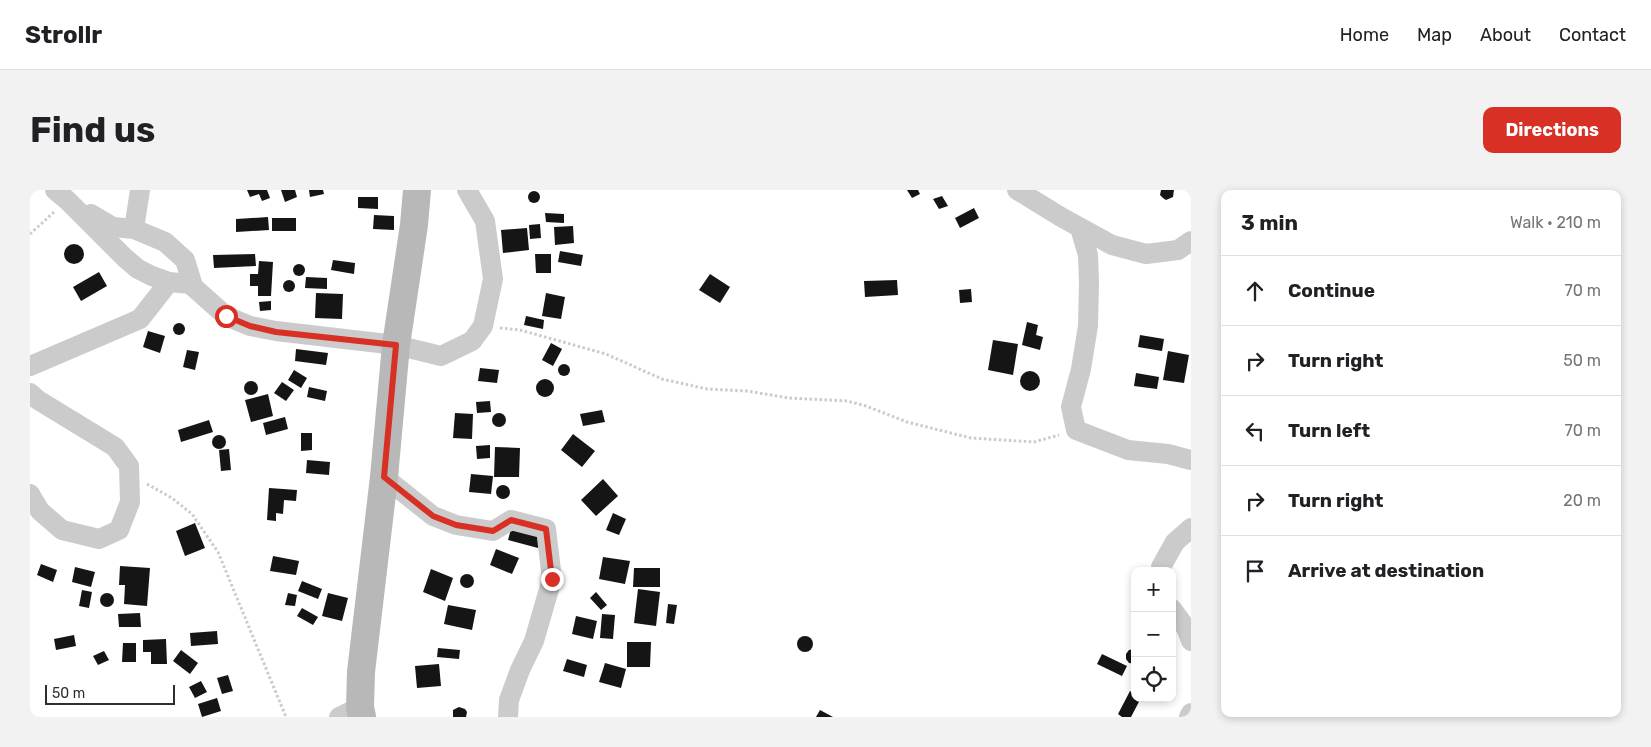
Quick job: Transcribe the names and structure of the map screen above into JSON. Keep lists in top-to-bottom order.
{
  "scale_bar": "50 m",
  "page": {
    "header": "Strollr",
    "nav": [
      "Home",
      "Map",
      "About",
      "Contact"
    ],
    "buttons": "Directions",
    "title": "Find us",
    "heading": ["3 min", "Walk · 210 m"],
    "list": [
      ["Continue", "70 m"],
      ["Turn right", "50 m"],
      ["Turn left", "70 m"],
      ["Turn right", "20 m"],
      "Arrive at destination"
    ],
    "map_buttons": ["+", "−"],
    "scale": "50 m"
  }
}
